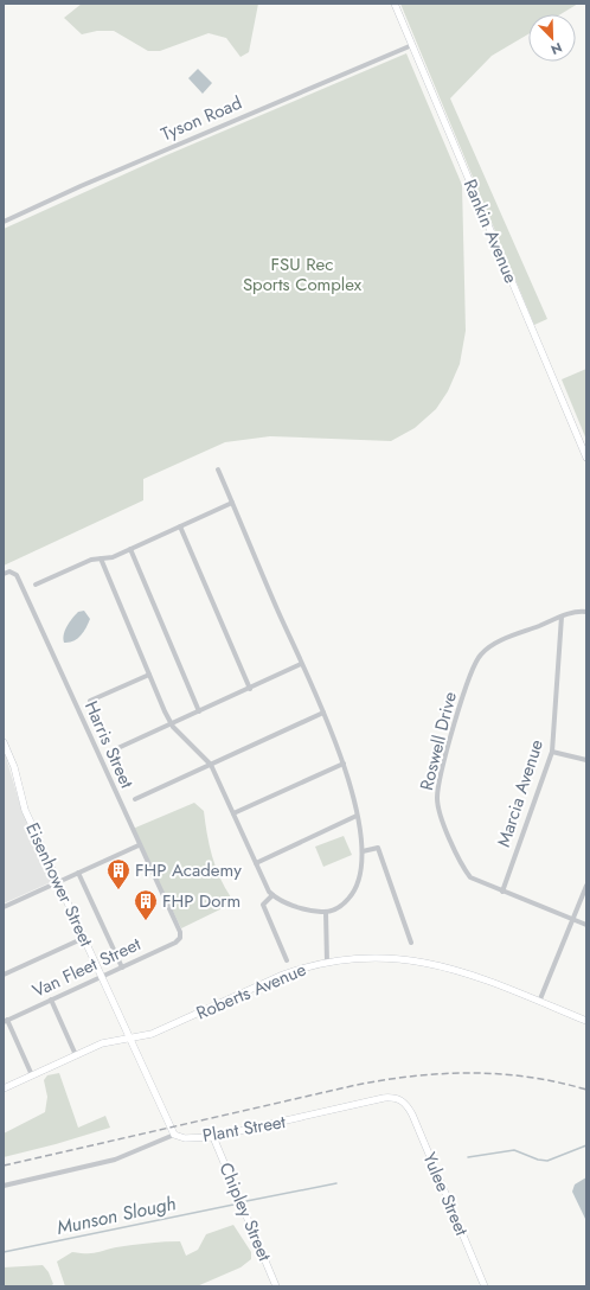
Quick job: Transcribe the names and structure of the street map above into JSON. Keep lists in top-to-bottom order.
{
  "streets": {
    "street": [
      "Tyson Road",
      "Rankin Avenue",
      "Roswell Drive",
      "Harris Street",
      "Marcia Avenue",
      "Eisenhower Street",
      "Van Fleet Street",
      "Roberts Avenue",
      "Plant Street",
      "Yulee Street",
      "Chipley Street"
    ]
  },
  "crossings": [
    ["Tyson Road", "Rankin Avenue"],
    ["Roswell Drive", "Marcia Avenue"],
    ["Harris Street", "Van Fleet Street"],
    ["Eisenhower Street", "Van Fleet Street"],
    ["Eisenhower Street", "Roberts Avenue"],
    ["Eisenhower Street", "Plant Street"],
    ["Plant Street", "Yulee Street"],
    ["Plant Street", "Chipley Street"]
  ],
  "water": ["Munson Slough"],
  "parks": ["FSU Rec Sports Complex"],
  "places": {
    "building": ["FHP Academy", "FHP Dorm"]
  },
  "north": "bottom right"
}
